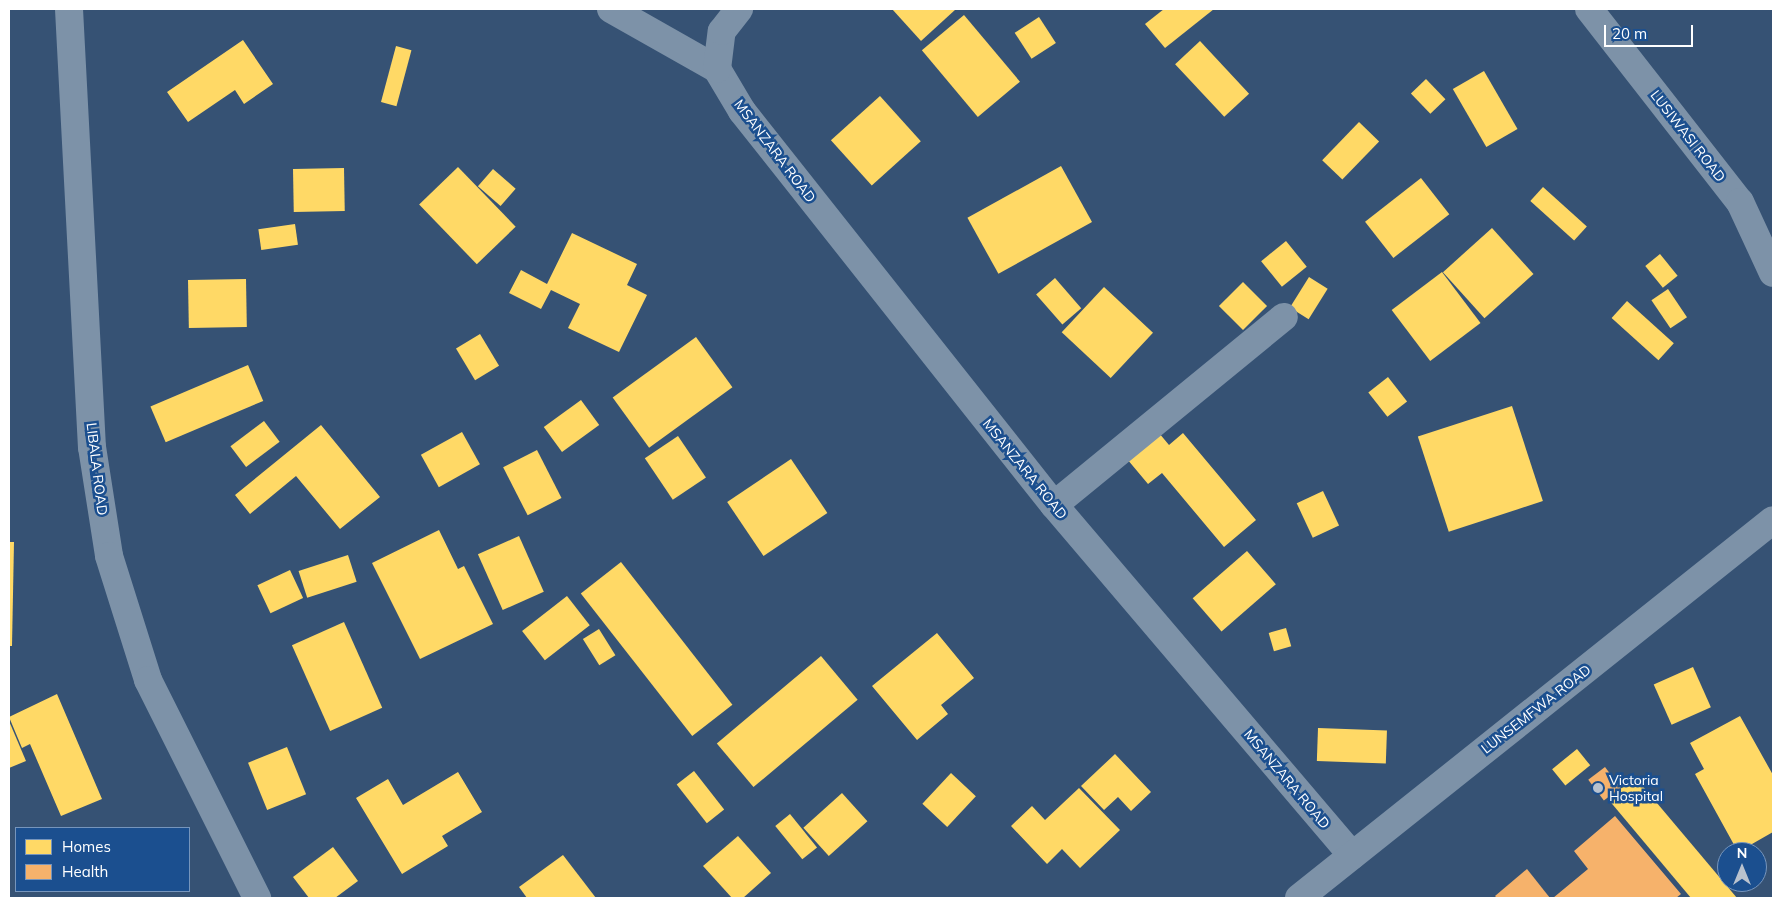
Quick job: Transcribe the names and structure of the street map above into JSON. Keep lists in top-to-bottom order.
{
  "streets": {
    "street": [
      "LUSIWASI ROAD",
      "MSANZARA ROAD",
      "LIBALA ROAD",
      "LUNSEMFWA ROAD"
    ]
  },
  "crossings": [
    ["MSANZARA ROAD", "LUNSEMFWA ROAD"]
  ],
  "places": ["Victoria Hospital"],
  "legend": ["Homes", "Health"],
  "scale_bar": "20 m",
  "north": "top"
}
